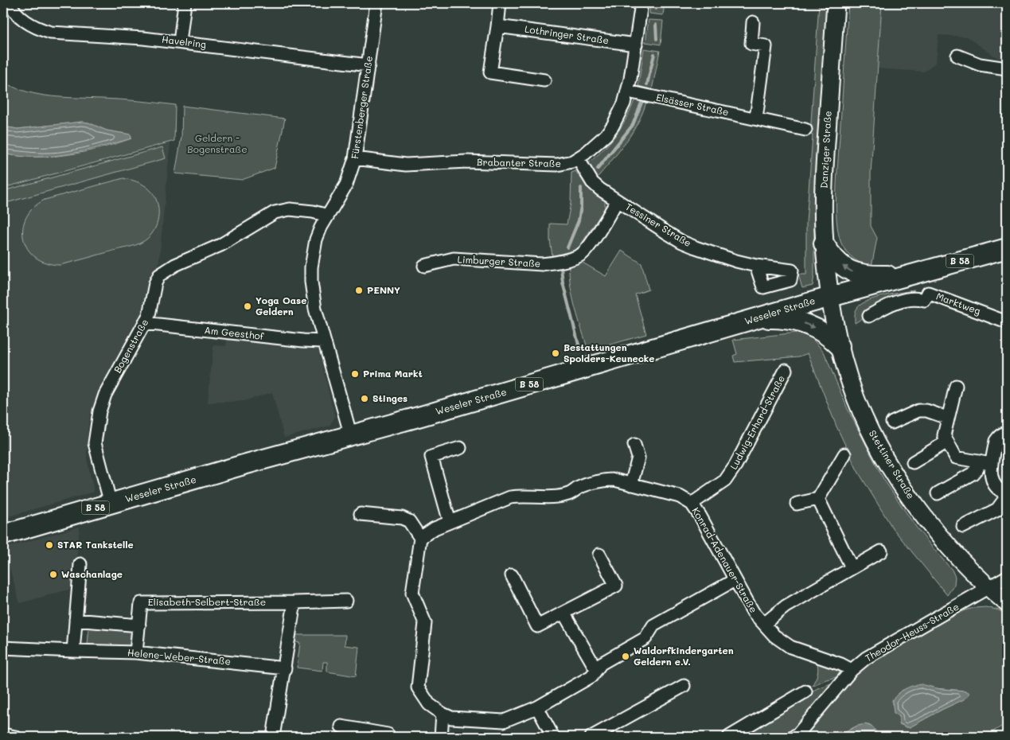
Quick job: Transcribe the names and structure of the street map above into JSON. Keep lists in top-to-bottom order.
{
  "streets": {
    "main road": ["B 58", "Weseler Straße"],
    "street": [
      "Lothringer Straße",
      "Havelring",
      "Elsässer Straße",
      "Fürstenberger Straße",
      "Danziger Straße",
      "Brabanter Straße",
      "Tessiner Straße",
      "Limburger Straße",
      "Marktweg",
      "Am Geesthof",
      "Bogenstraße",
      "Ludwig-Erhard-Straße",
      "Stettiner Straße",
      "Konrad-Adenauer-Straße",
      "Elisabeth-Selbert-Straße",
      "Theodor-Heuss-Straße",
      "Helene-Weber-Straße"
    ]
  },
  "crossings": [
    ["Lothringer Straße", "Brabanter Straße"],
    ["Havelring", "Fürstenberger Straße"],
    ["Elsässer Straße", "Brabanter Straße"],
    ["Fürstenberger Straße", "Brabanter Straße"],
    ["Fürstenberger Straße", "Weseler Straße"],
    ["Fürstenberger Straße", "Am Geesthof"],
    ["Fürstenberger Straße", "Bogenstraße"],
    ["Danziger Straße", "Weseler Straße"],
    ["Danziger Straße", "Stettiner Straße"],
    ["Brabanter Straße", "Tessiner Straße"],
    ["Tessiner Straße", "Limburger Straße"],
    ["Weseler Straße", "Bogenstraße"],
    ["Weseler Straße", "Stettiner Straße"],
    ["Am Geesthof", "Bogenstraße"],
    ["Ludwig-Erhard-Straße", "Konrad-Adenauer-Straße"],
    ["Stettiner Straße", "Theodor-Heuss-Straße"],
    ["Konrad-Adenauer-Straße", "Theodor-Heuss-Straße"],
    ["Elisabeth-Selbert-Straße", "Helene-Weber-Straße"]
  ],
  "parks": ["Geldern - Bogenstraße"],
  "places": [
    "PENNY",
    "Yoga Oase Geldern",
    "Bestattungen Spolders-Keunecke",
    "Prima Markt",
    "Stinges",
    "STAR Tankstelle",
    "Waschanlage",
    "Waldorfkindergarten Geldern e.V."
  ]
}
